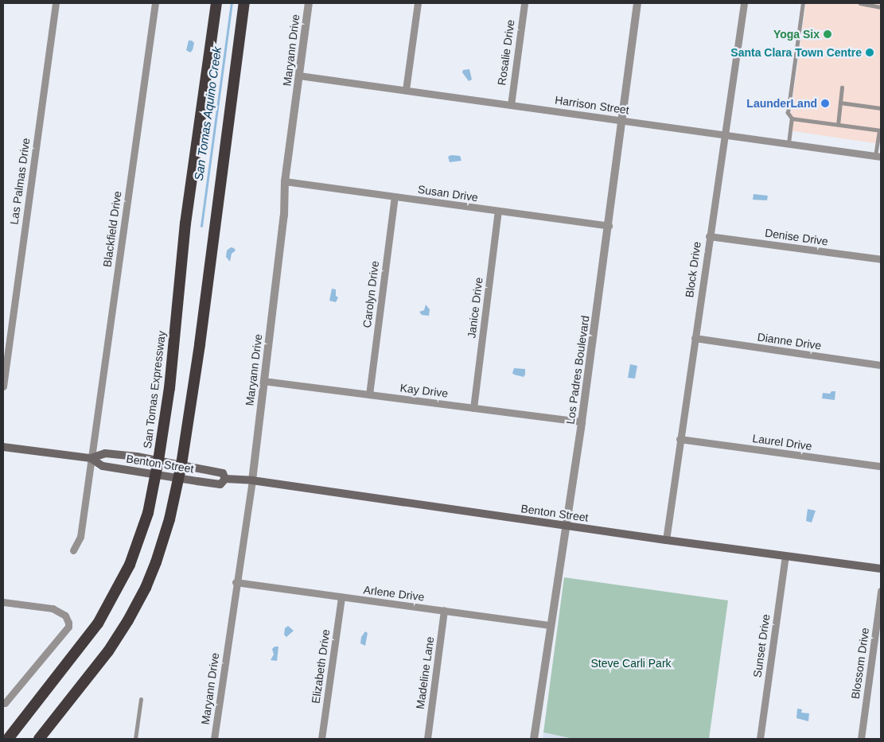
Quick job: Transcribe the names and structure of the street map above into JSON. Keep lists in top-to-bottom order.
{
  "streets": {
    "highway": ["San Tomas Expressway"],
    "main road": ["Benton Street"],
    "street": [
      "Maryann Drive",
      "Rosalie Drive",
      "Harrison Street",
      "Las Palmas Drive",
      "Susan Drive",
      "Blackfield Drive",
      "Denise Drive",
      "Block Drive",
      "Carolyn Drive",
      "Janice Drive",
      "Dianne Drive",
      "Los Padres Boulevard",
      "Kay Drive",
      "Laurel Drive",
      "Arlene Drive",
      "Sunset Drive",
      "Blossom Drive",
      "Elizabeth Drive",
      "Madeline Lane"
    ]
  },
  "crossings": [
    ["Maryann Drive", "Harrison Street"],
    ["Maryann Drive", "Susan Drive"],
    ["Maryann Drive", "Kay Drive"],
    ["Maryann Drive", "Benton Street"],
    ["Maryann Drive", "Arlene Drive"],
    ["Rosalie Drive", "Harrison Street"],
    ["Harrison Street", "Block Drive"],
    ["Harrison Street", "Los Padres Boulevard"],
    ["Susan Drive", "Carolyn Drive"],
    ["Susan Drive", "Janice Drive"],
    ["Susan Drive", "Los Padres Boulevard"],
    ["Blackfield Drive", "Benton Street"],
    ["Denise Drive", "Block Drive"],
    ["Block Drive", "Dianne Drive"],
    ["Block Drive", "Laurel Drive"],
    ["Block Drive", "Benton Street"],
    ["Carolyn Drive", "Kay Drive"],
    ["Janice Drive", "Kay Drive"],
    ["Los Padres Boulevard", "Kay Drive"],
    ["Los Padres Boulevard", "Benton Street"],
    ["Los Padres Boulevard", "Arlene Drive"],
    ["San Tomas Expressway", "Benton Street"],
    ["Benton Street", "Sunset Drive"],
    ["Arlene Drive", "Elizabeth Drive"],
    ["Arlene Drive", "Madeline Lane"]
  ],
  "water": ["San Tomas Aquino Creek"],
  "parks": ["Steve Carli Park"],
  "places": ["Yoga Six", "Santa Clara Town Centre", "LaunderLand"]
}
